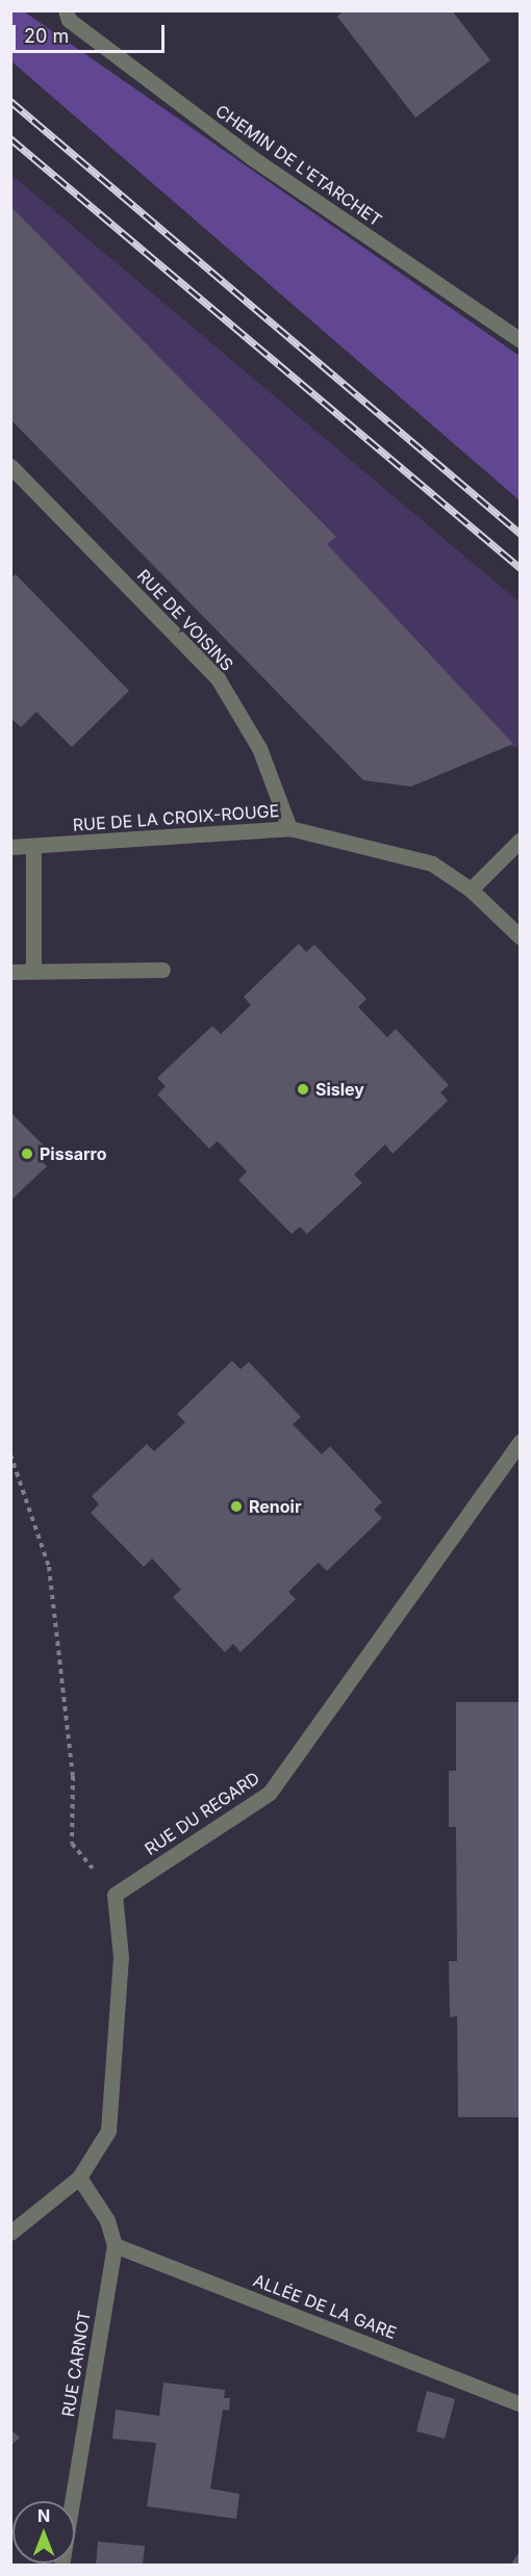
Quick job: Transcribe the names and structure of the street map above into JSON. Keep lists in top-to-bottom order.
{
  "streets": {
    "street": [
      "CHEMIN DE L'ETARCHET",
      "RUE DE VOISINS",
      "RUE DE LA CROIX-ROUGE",
      "RUE DU REGARD",
      "ALLÉE DE LA GARE",
      "RUE CARNOT"
    ]
  },
  "crossings": [
    ["RUE DE VOISINS", "RUE DE LA CROIX-ROUGE"],
    ["ALLÉE DE LA GARE", "RUE CARNOT"]
  ],
  "places": ["Sisley", "Pissarro", "Renoir"],
  "scale_bar": "20 m",
  "north": "top"
}
